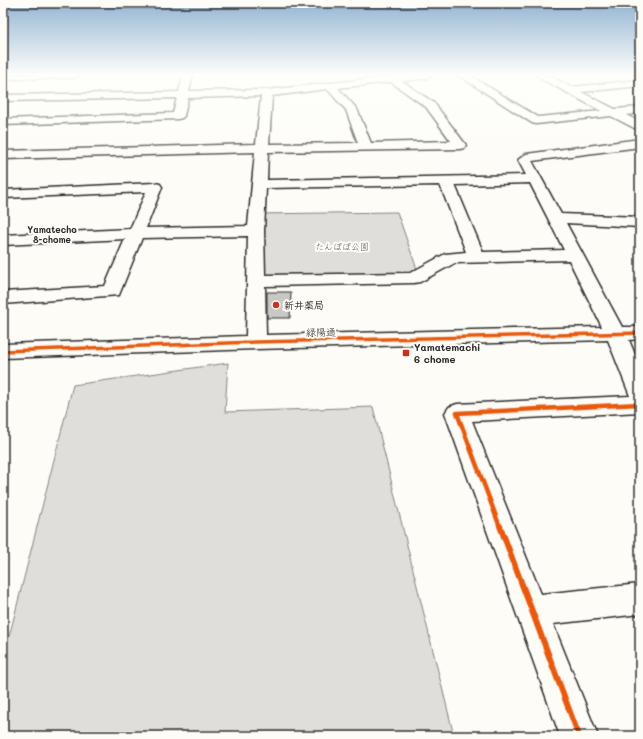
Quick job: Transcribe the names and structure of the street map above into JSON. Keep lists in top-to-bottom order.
{
  "streets": {
    "street": ["緑陽通"]
  },
  "districts": ["Yamatecho 8-chome"],
  "parks": ["たんぽぽ公園"],
  "places": {
    "other": ["新井薬局"],
    "transit": ["Yamatemachi 6 chome"]
  }
}
